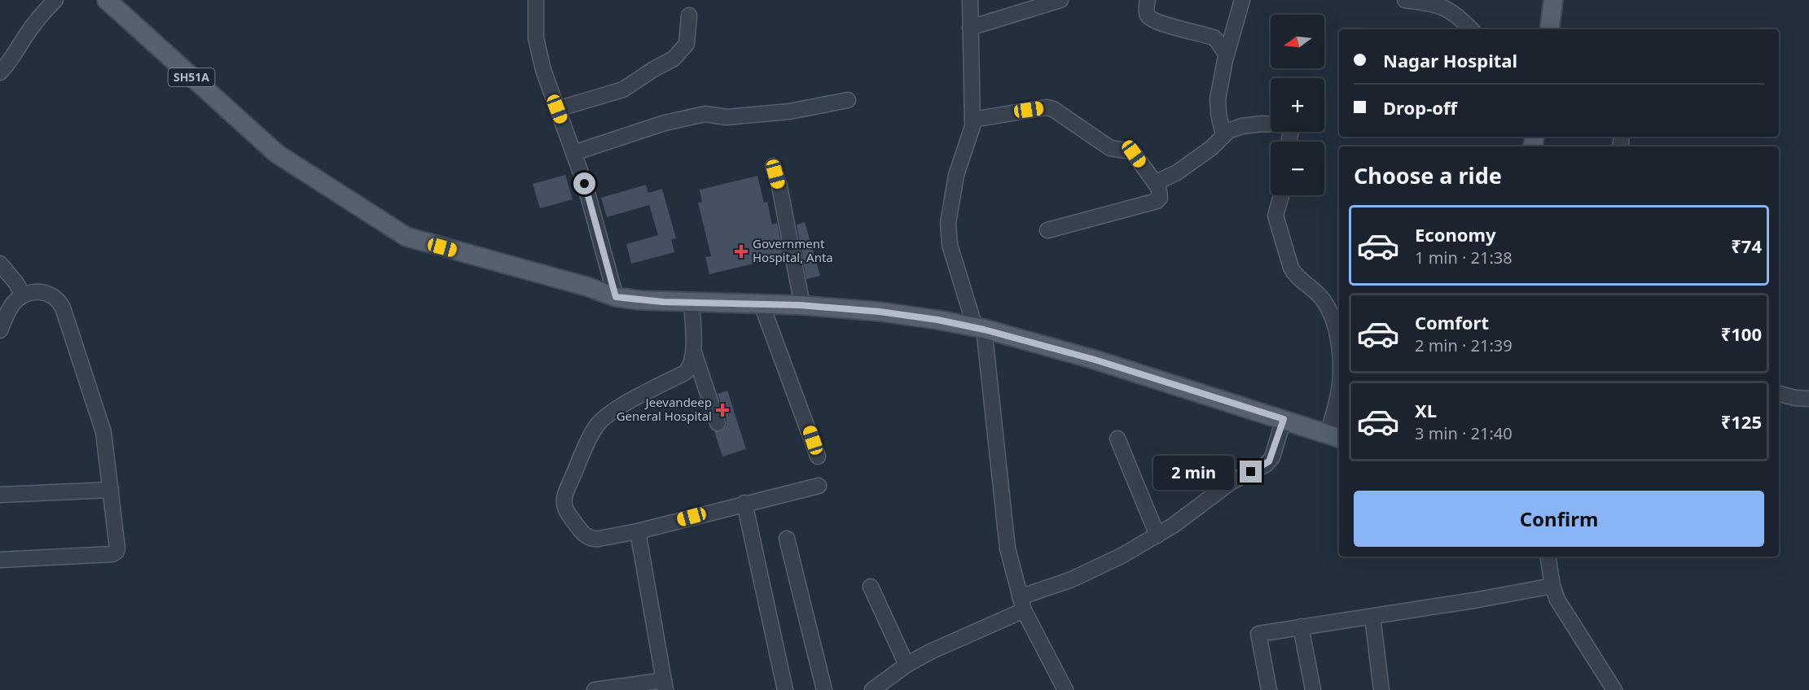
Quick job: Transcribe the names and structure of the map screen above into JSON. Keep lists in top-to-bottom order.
{
  "streets": {
    "main road": ["SH51A"]
  },
  "places": {
    "health": ["Government Hospital, Anta", "Jeevandeep General Hospital"]
  },
  "north": "left",
  "page": {
    "map_buttons": ["+", "−"],
    "banner": ["Nagar Hospital", "Drop-off"],
    "heading": "Choose a ride",
    "list": [
      {
        "name": "Economy",
        "note": "1 min · 21:38",
        "value": "₹74"
      },
      {
        "name": "Comfort",
        "note": "2 min · 21:39",
        "value": "₹100"
      },
      {
        "name": "XL",
        "note": "3 min · 21:40",
        "value": "₹125"
      }
    ],
    "bubble": "2 min",
    "buttons": "Confirm"
  }
}
